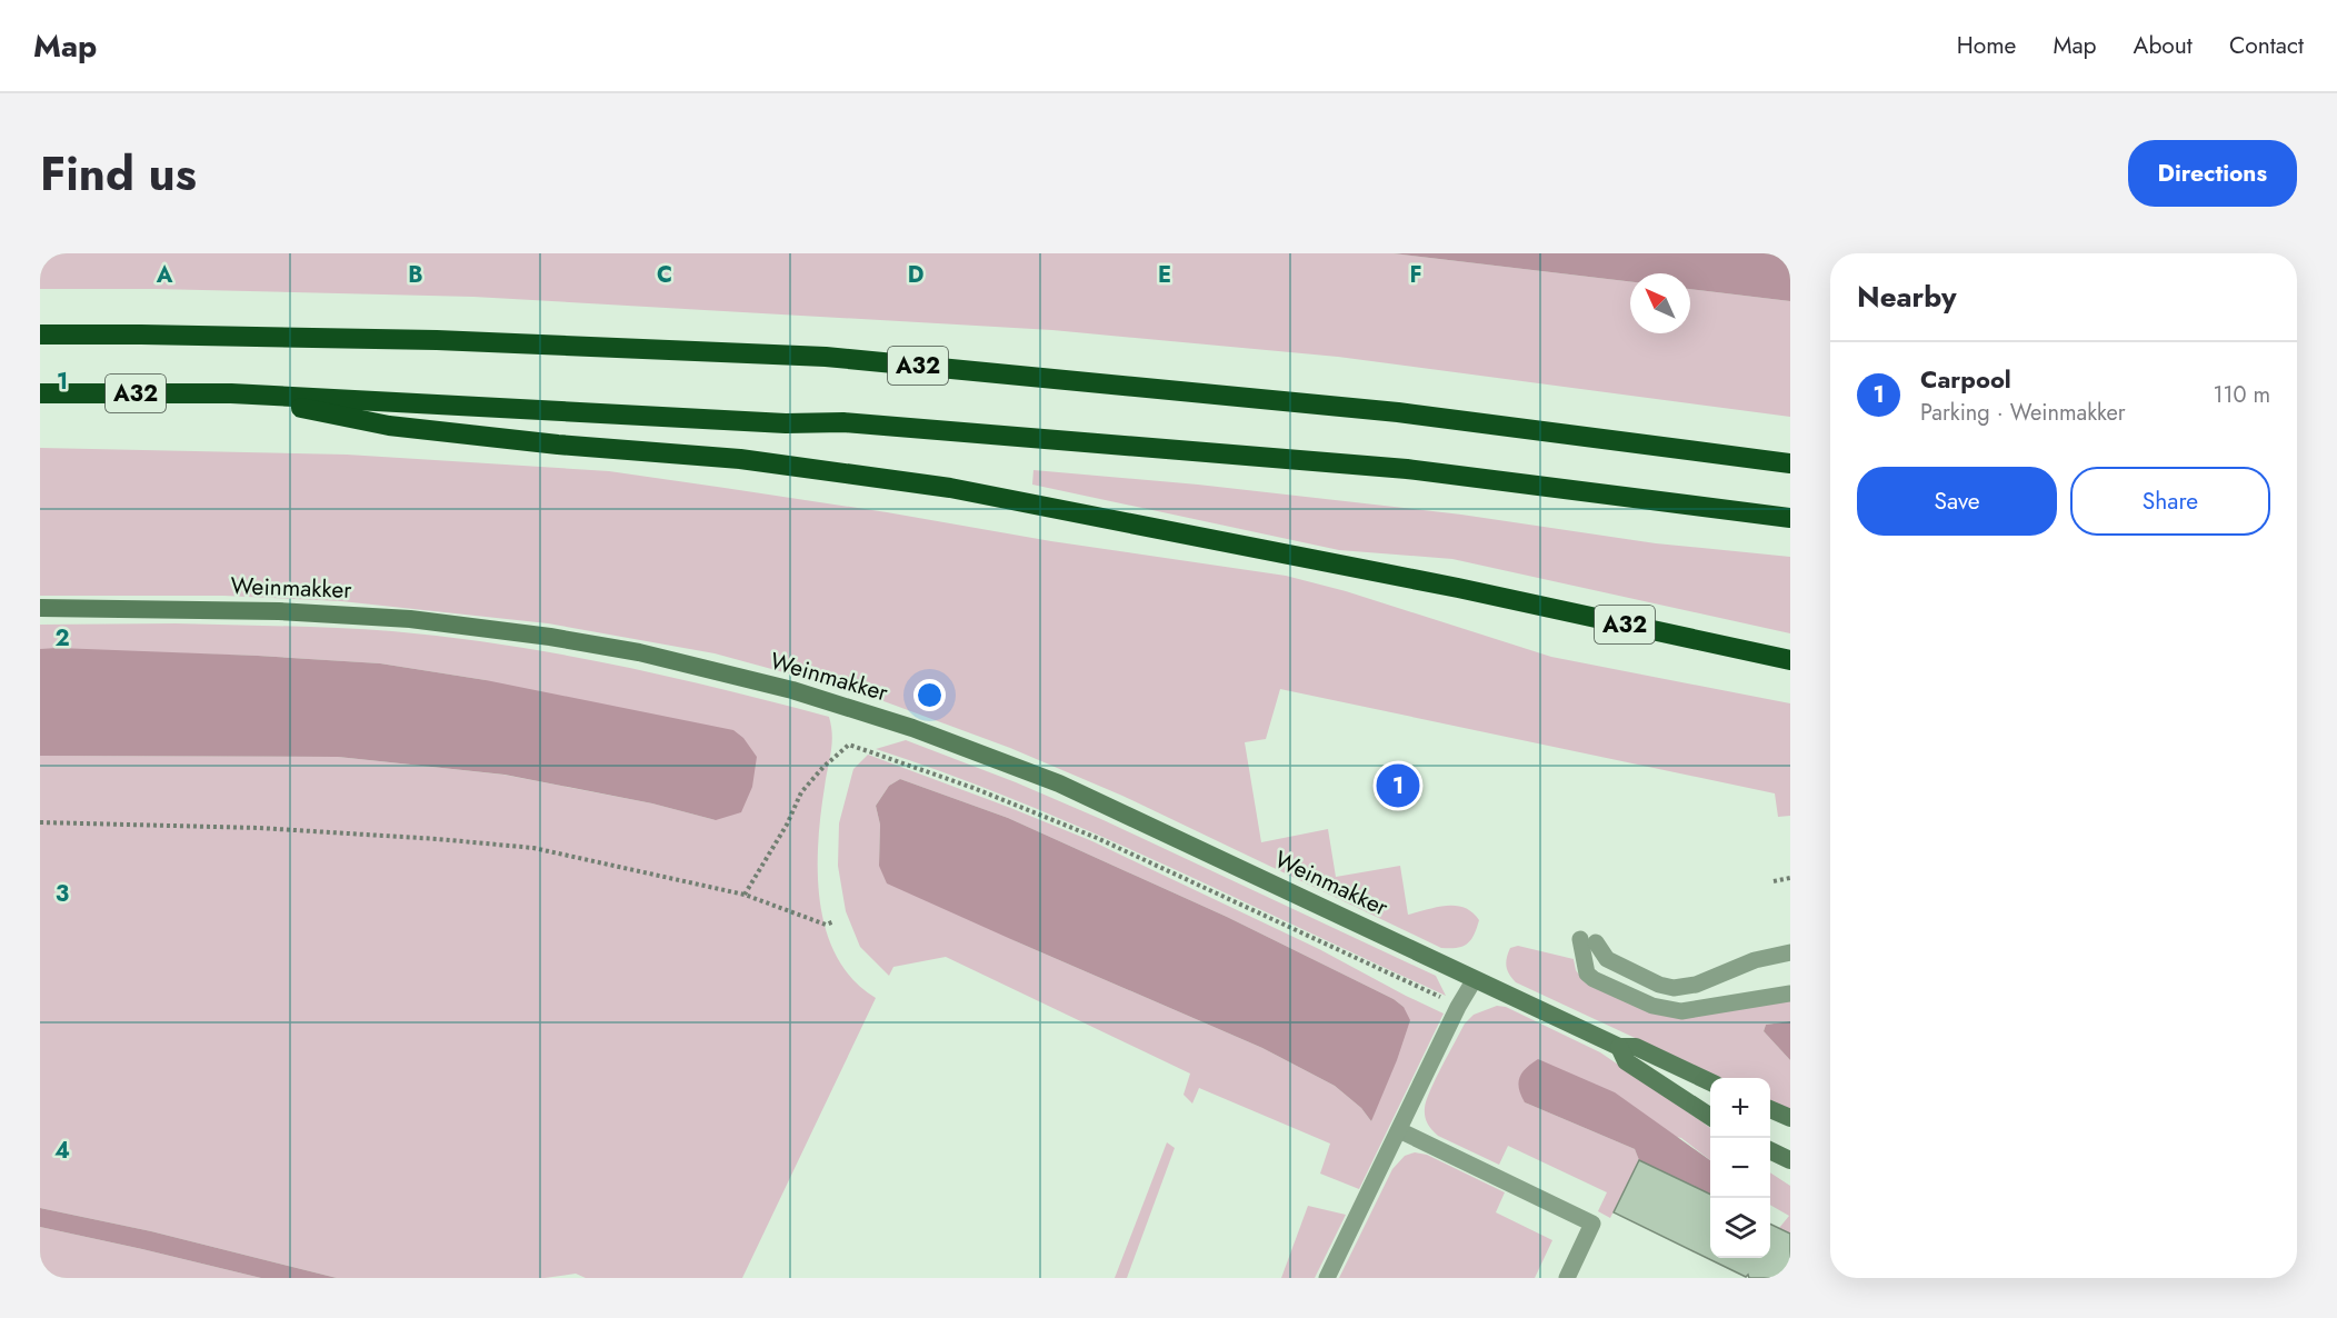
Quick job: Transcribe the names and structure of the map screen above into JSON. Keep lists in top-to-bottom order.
{
  "streets": {
    "highway": ["A32"],
    "main road": ["Weinmakker"]
  },
  "north": "top left",
  "page": {
    "header": "Map",
    "nav": [
      "Home",
      "Map",
      "About",
      "Contact"
    ],
    "title": "Find us",
    "buttons": [
      "Directions",
      ["Save", "Share"]
    ],
    "heading": "Nearby",
    "list": [
      {
        "mark": "1",
        "name": "Carpool",
        "note": "Parking · Weinmakker",
        "value": "110 m"
      }
    ],
    "pins": "1",
    "map_buttons": ["+", "−"]
  },
  "grid": {
    "columns": [
      "A",
      "B",
      "C",
      "D",
      "E",
      "F"
    ],
    "rows": [
      "1",
      "2",
      "3",
      "4"
    ]
  }
}
